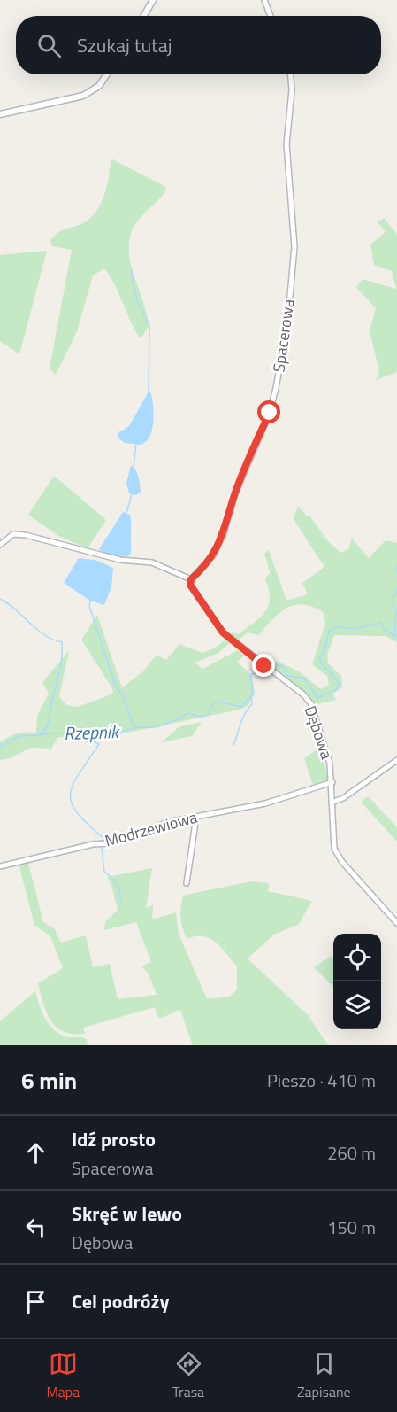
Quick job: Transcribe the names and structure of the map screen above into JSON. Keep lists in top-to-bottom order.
{
  "streets": {
    "street": ["Spacerowa", "Dębowa", "Modrzewiowa"]
  },
  "crossings": [
    ["Spacerowa", "Dębowa"],
    ["Dębowa", "Modrzewiowa"]
  ],
  "water": ["Rzepnik"],
  "page": {
    "search": "Szukaj tutaj",
    "heading": ["6 min", "Pieszo · 410 m"],
    "list": [
      ["Idź prosto", "Spacerowa", "260 m"],
      ["Skręć w lewo", "Dębowa", "150 m"],
      "Cel podróży"
    ],
    "nav": ["Mapa", "Trasa", "Zapisane"]
  }
}
